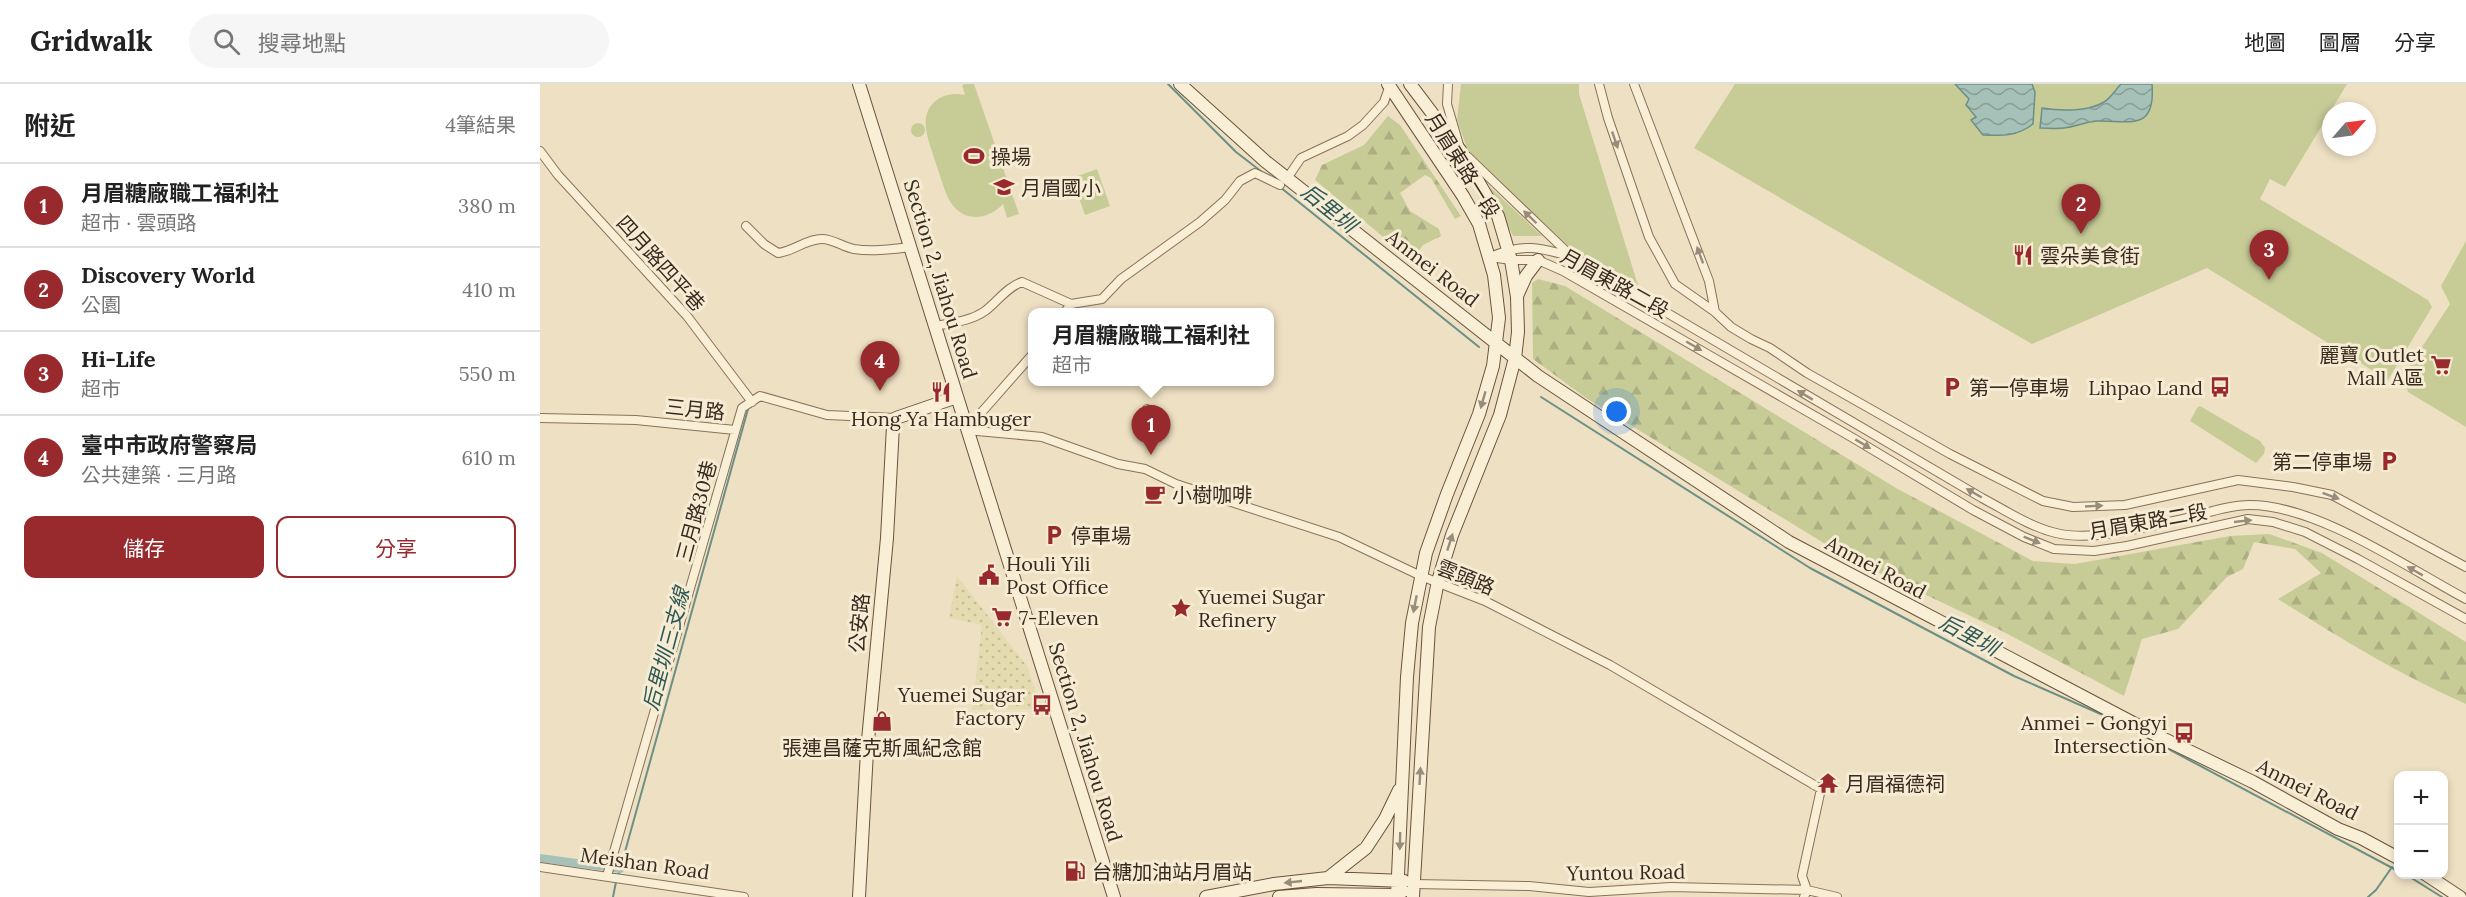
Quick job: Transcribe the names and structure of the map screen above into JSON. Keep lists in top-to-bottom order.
{
  "streets": {
    "street": [
      "月眉東路一段",
      "四月路四平巷",
      "Anmei Road",
      "Section 2, Jiahou Road",
      "月眉東路二段",
      "三月路",
      "三月路30巷",
      "雲頭路",
      "公安路",
      "Meishan Road",
      "Yuntou Road"
    ]
  },
  "crossings": [
    ["月眉東路一段", "Anmei Road"],
    ["月眉東路一段", "月眉東路二段"],
    ["月眉東路一段", "雲頭路"],
    ["月眉東路一段", "Yuntou Road"],
    ["四月路四平巷", "三月路"],
    ["Section 2, Jiahou Road", "雲頭路"],
    ["三月路", "三月路30巷"],
    ["三月路", "公安路"],
    ["三月路30巷", "Meishan Road"],
    ["雲頭路", "Yuntou Road"]
  ],
  "water": ["后里圳", "后里圳三支線"],
  "places": {
    "sports": ["操場"],
    "school or university": ["月眉國小"],
    "restaurant": ["雲朵美食街", "Hong Ya Hambuger"],
    "supermarket": ["麗寶 Outlet Mall A區", "7-Eleven"],
    "parking": ["第一停車場", "第二停車場", "停車場"],
    "bus stop": ["Lihpao Land", "Yuemei Sugar Factory", "Anmei - Gongyi Intersection"],
    "cafe": ["小樹咖啡"],
    "public building": ["Houli Yili Post Office"],
    "place": ["Yuemei Sugar Refinery"],
    "shop": ["張連昌薩克斯風紀念館"],
    "temple": ["月眉福德祠"],
    "fuel station": ["台糖加油站月眉站"]
  },
  "north": "top right",
  "page": {
    "header": "Gridwalk",
    "search": "搜尋地點",
    "nav": ["地圖", "圖層", "分享"],
    "heading": ["附近", "4筆結果"],
    "list": [
      {
        "mark": "1",
        "name": "月眉糖廠職工福利社",
        "note": "超市 · 雲頭路",
        "value": "380 m"
      },
      {
        "mark": "2",
        "name": "Discovery World",
        "note": "公園",
        "value": "410 m"
      },
      {
        "mark": "3",
        "name": "Hi-Life",
        "note": "超市",
        "value": "550 m"
      },
      {
        "mark": "4",
        "name": "臺中市政府警察局",
        "note": "公共建築 · 三月路",
        "value": "610 m"
      }
    ],
    "pins": [
      "2",
      "3",
      "4",
      "1"
    ],
    "popup": ["月眉糖廠職工福利社", "超市"],
    "buttons": ["儲存", "分享"],
    "map_buttons": ["+", "−"]
  }
}
